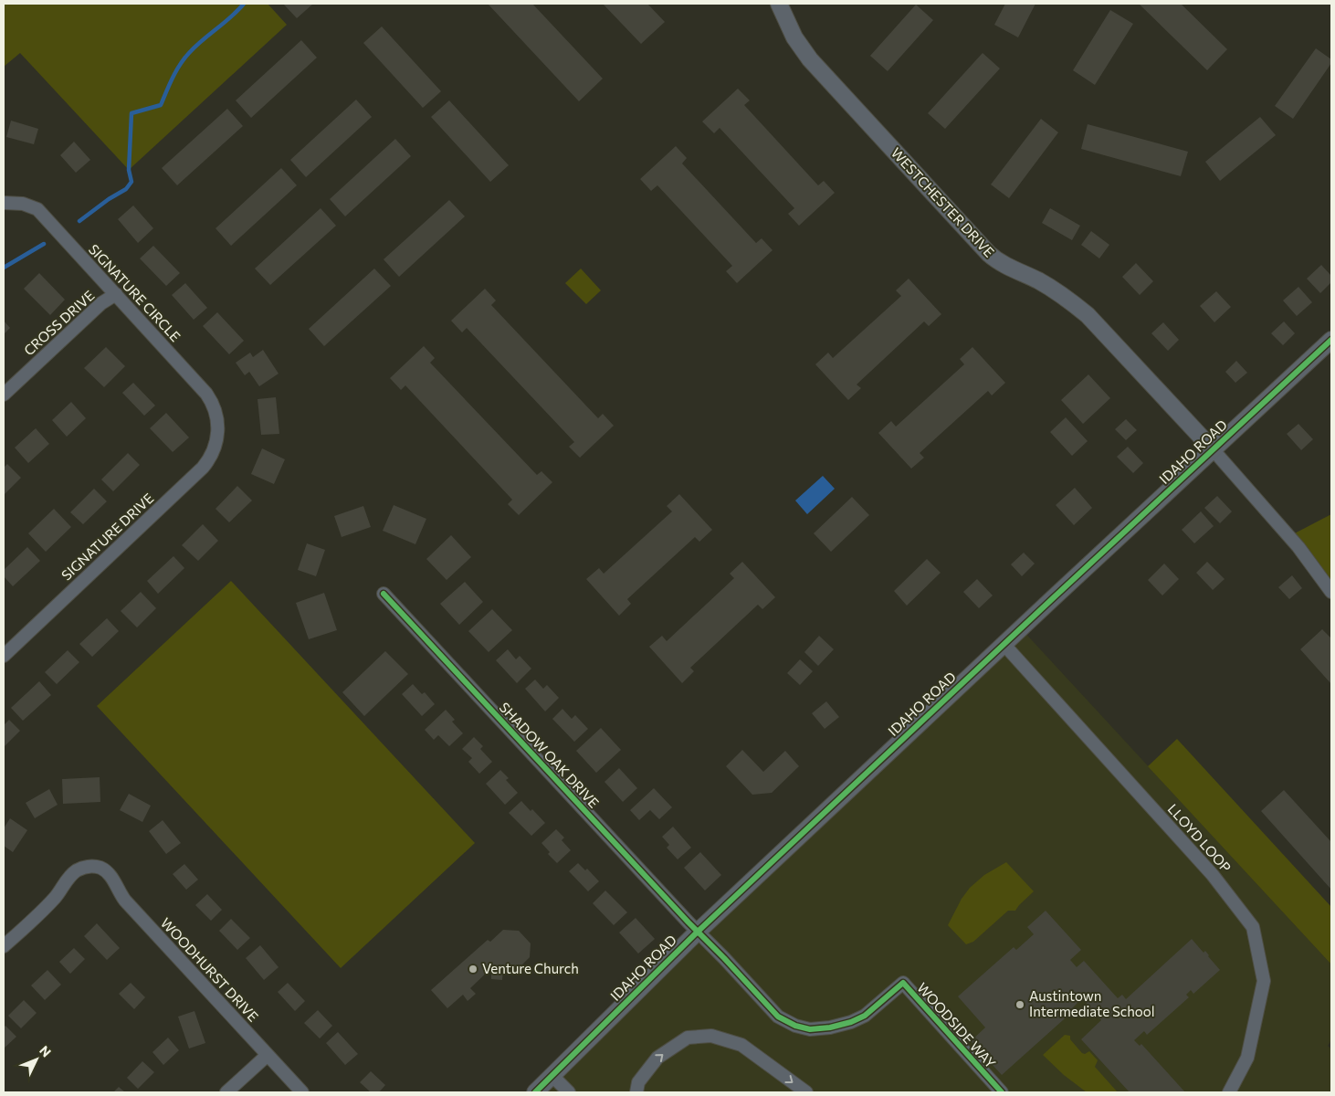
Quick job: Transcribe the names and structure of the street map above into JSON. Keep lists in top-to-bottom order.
{
  "streets": {
    "street": [
      "WESTCHESTER DRIVE",
      "SIGNATURE CIRCLE",
      "CROSS DRIVE",
      "IDAHO ROAD",
      "SIGNATURE DRIVE",
      "SHADOW OAK DRIVE",
      "LLOYD LOOP",
      "WOODHURST DRIVE",
      "WOODSIDE WAY"
    ]
  },
  "crossings": [
    ["WESTCHESTER DRIVE", "IDAHO ROAD"],
    ["SIGNATURE CIRCLE", "CROSS DRIVE"],
    ["SIGNATURE CIRCLE", "SIGNATURE DRIVE"],
    ["IDAHO ROAD", "SHADOW OAK DRIVE"],
    ["IDAHO ROAD", "LLOYD LOOP"],
    ["IDAHO ROAD", "WOODSIDE WAY"],
    ["SHADOW OAK DRIVE", "WOODSIDE WAY"]
  ],
  "places": ["Venture Church", "Austintown Intermediate School"],
  "north": "top right"
}
